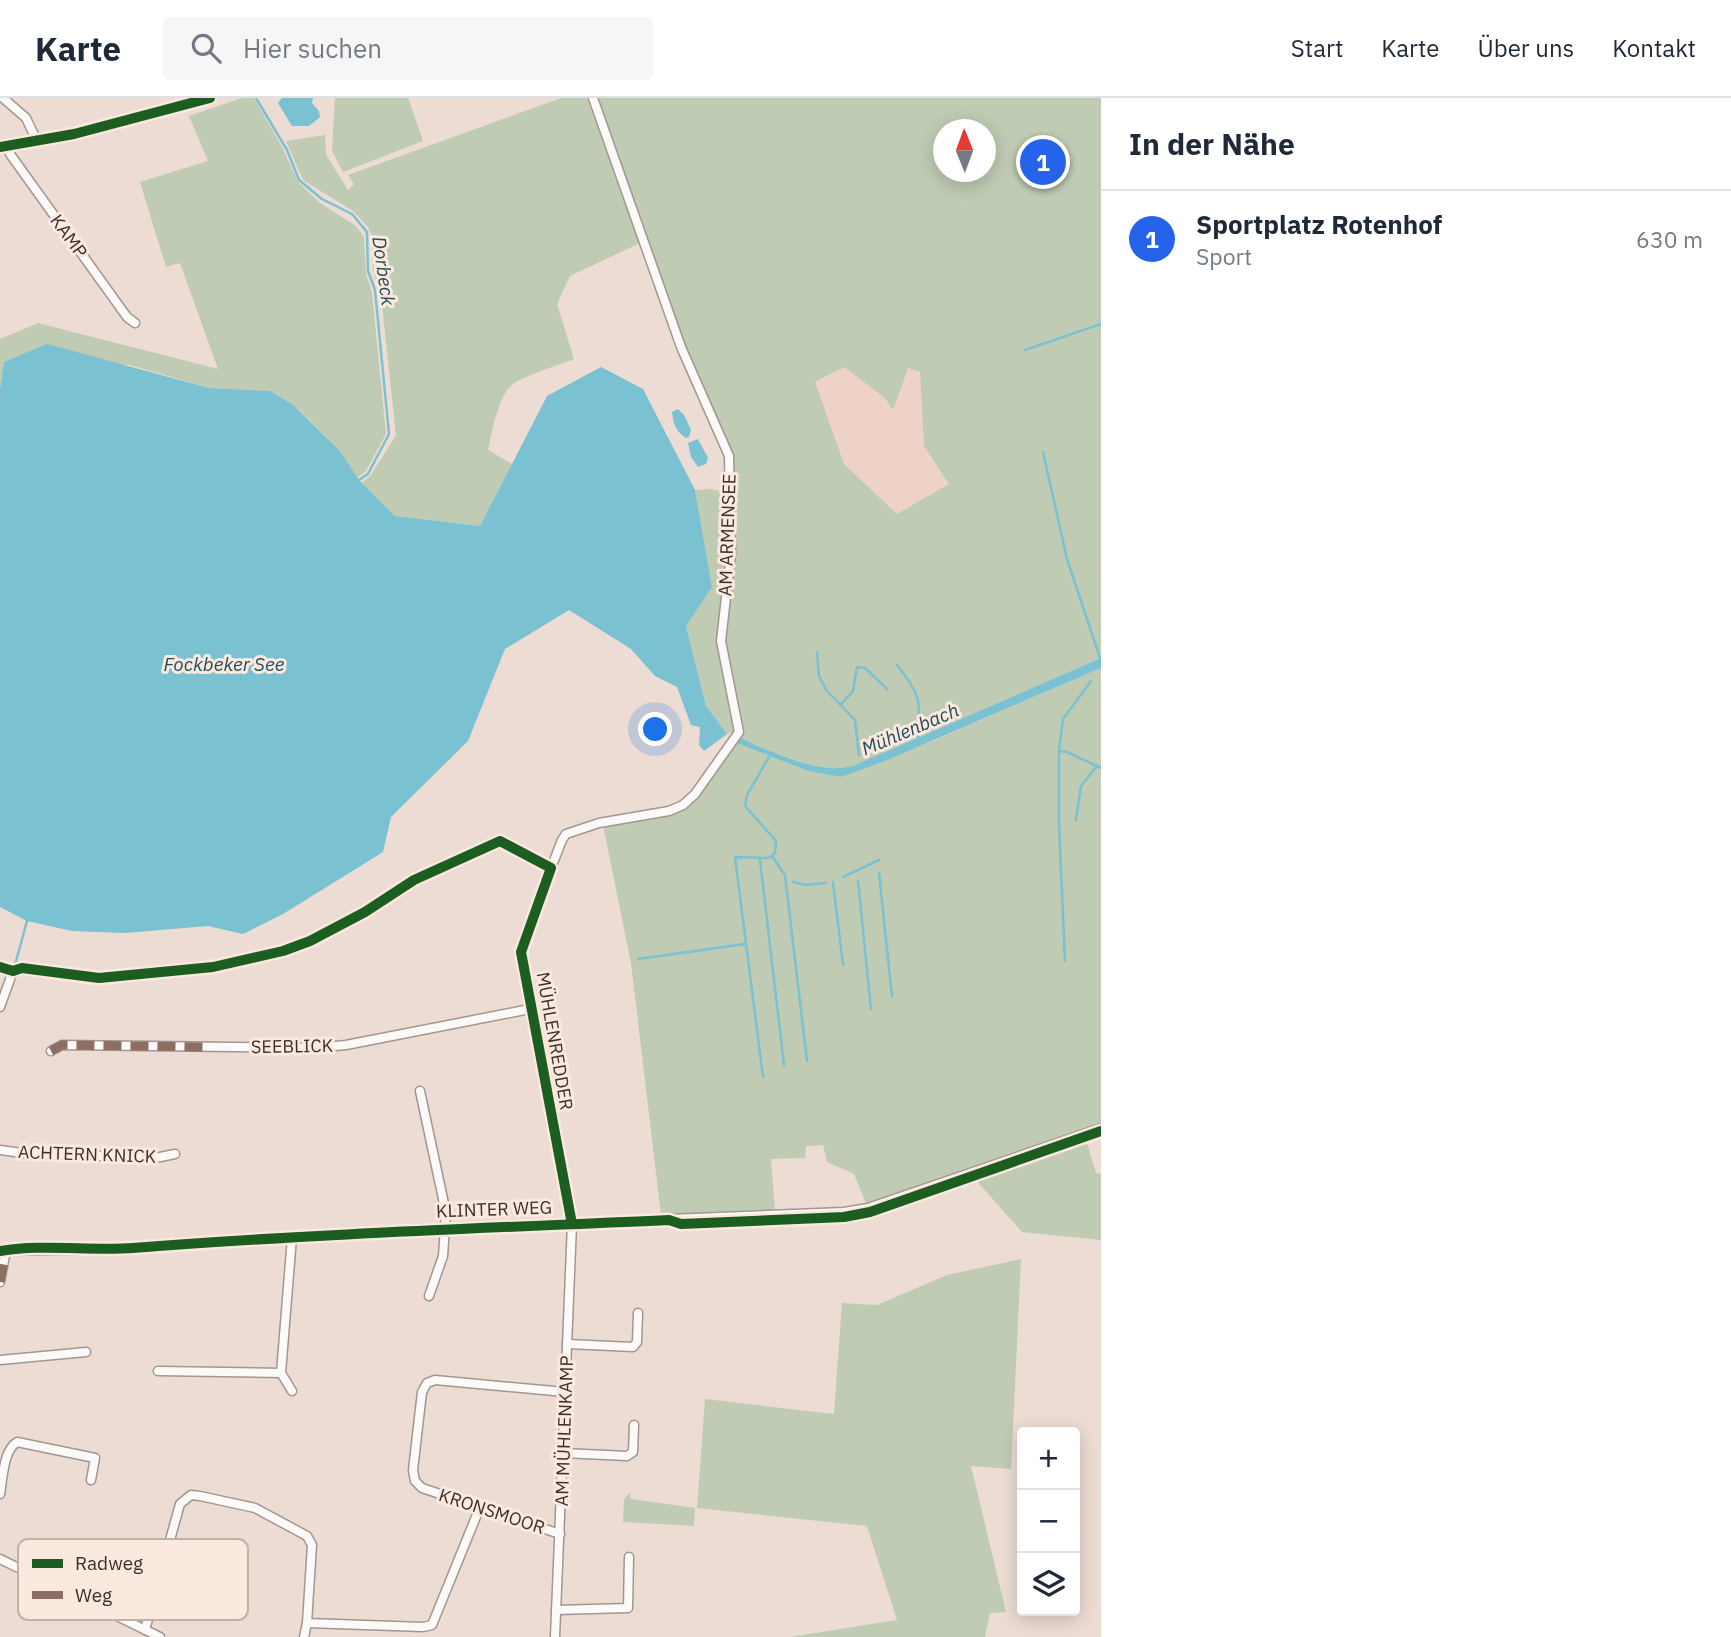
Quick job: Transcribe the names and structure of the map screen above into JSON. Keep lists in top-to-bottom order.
{
  "streets": {
    "street": [
      "KAMP",
      "AM ARMENSEE",
      "MÜHLENREDDER",
      "SEEBLICK",
      "ACHTERN KNICK",
      "KLINTER WEG",
      "AM MÜHLENKAMP",
      "KRONSMOOR"
    ]
  },
  "crossings": [
    ["AM ARMENSEE", "MÜHLENREDDER"],
    ["MÜHLENREDDER", "SEEBLICK"],
    ["MÜHLENREDDER", "KLINTER WEG"],
    ["MÜHLENREDDER", "AM MÜHLENKAMP"],
    ["KLINTER WEG", "AM MÜHLENKAMP"],
    ["AM MÜHLENKAMP", "KRONSMOOR"]
  ],
  "water": ["Dorbeck", "Fockbeker See", "Mühlenbach"],
  "legend": ["Radweg", "Weg"],
  "north": "top",
  "page": {
    "header": "Karte",
    "search": "Hier suchen",
    "nav": [
      "Start",
      "Karte",
      "Über uns",
      "Kontakt"
    ],
    "heading": "In der Nähe",
    "pins": "1",
    "list": [
      {
        "mark": "1",
        "name": "Sportplatz Rotenhof",
        "note": "Sport",
        "value": "630 m"
      }
    ],
    "map_buttons": ["+", "−"]
  }
}
